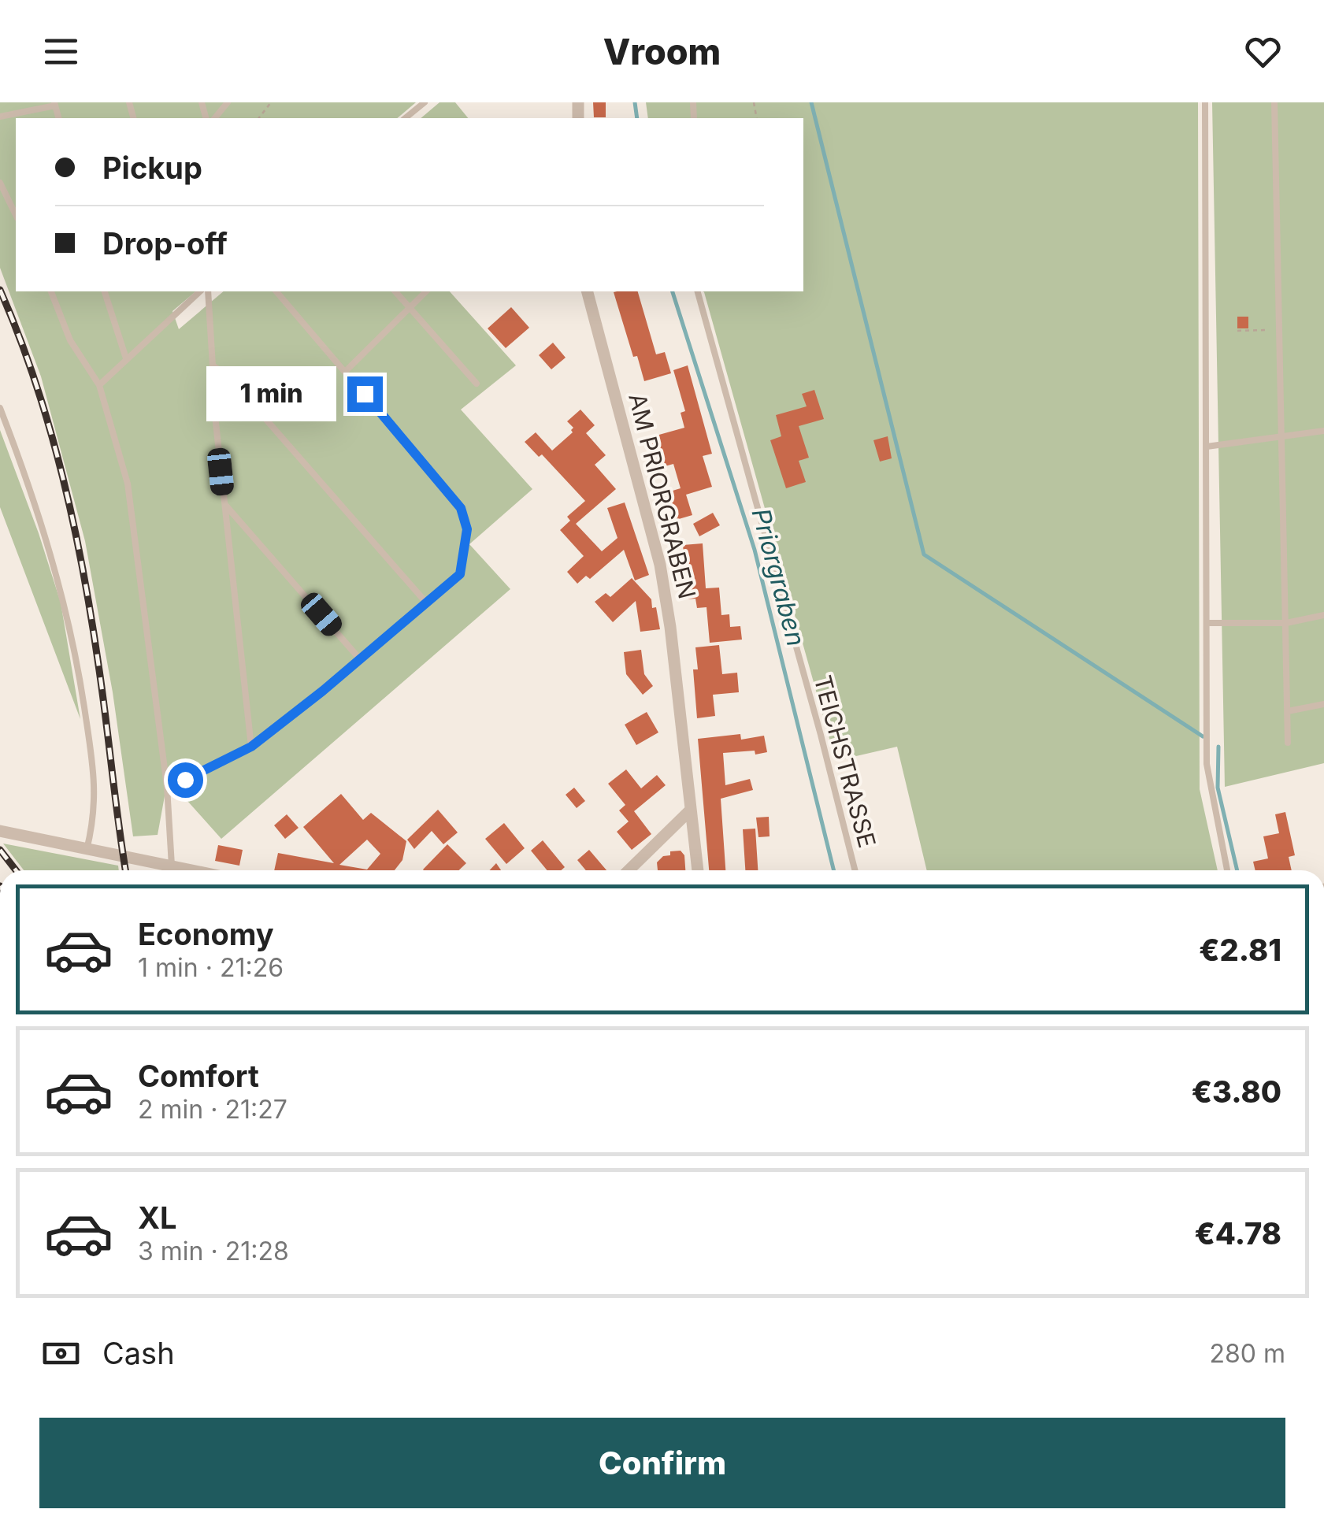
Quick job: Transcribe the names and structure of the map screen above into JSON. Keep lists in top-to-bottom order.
{
  "streets": {
    "street": ["AM PRIORGRABEN"],
    "lane": ["TEICHSTRASSE"]
  },
  "water": ["Priorgraben"],
  "page": {
    "header": "Vroom",
    "banner": ["Pickup", "Drop-off"],
    "bubble": "1 min",
    "list": [
      {
        "name": "Economy",
        "note": "1 min · 21:26",
        "value": "€2.81"
      },
      {
        "name": "Comfort",
        "note": "2 min · 21:27",
        "value": "€3.80"
      },
      {
        "name": "XL",
        "note": "3 min · 21:28",
        "value": "€4.78"
      }
    ],
    "pay": ["Cash", "280 m"],
    "buttons": "Confirm"
  }
}
